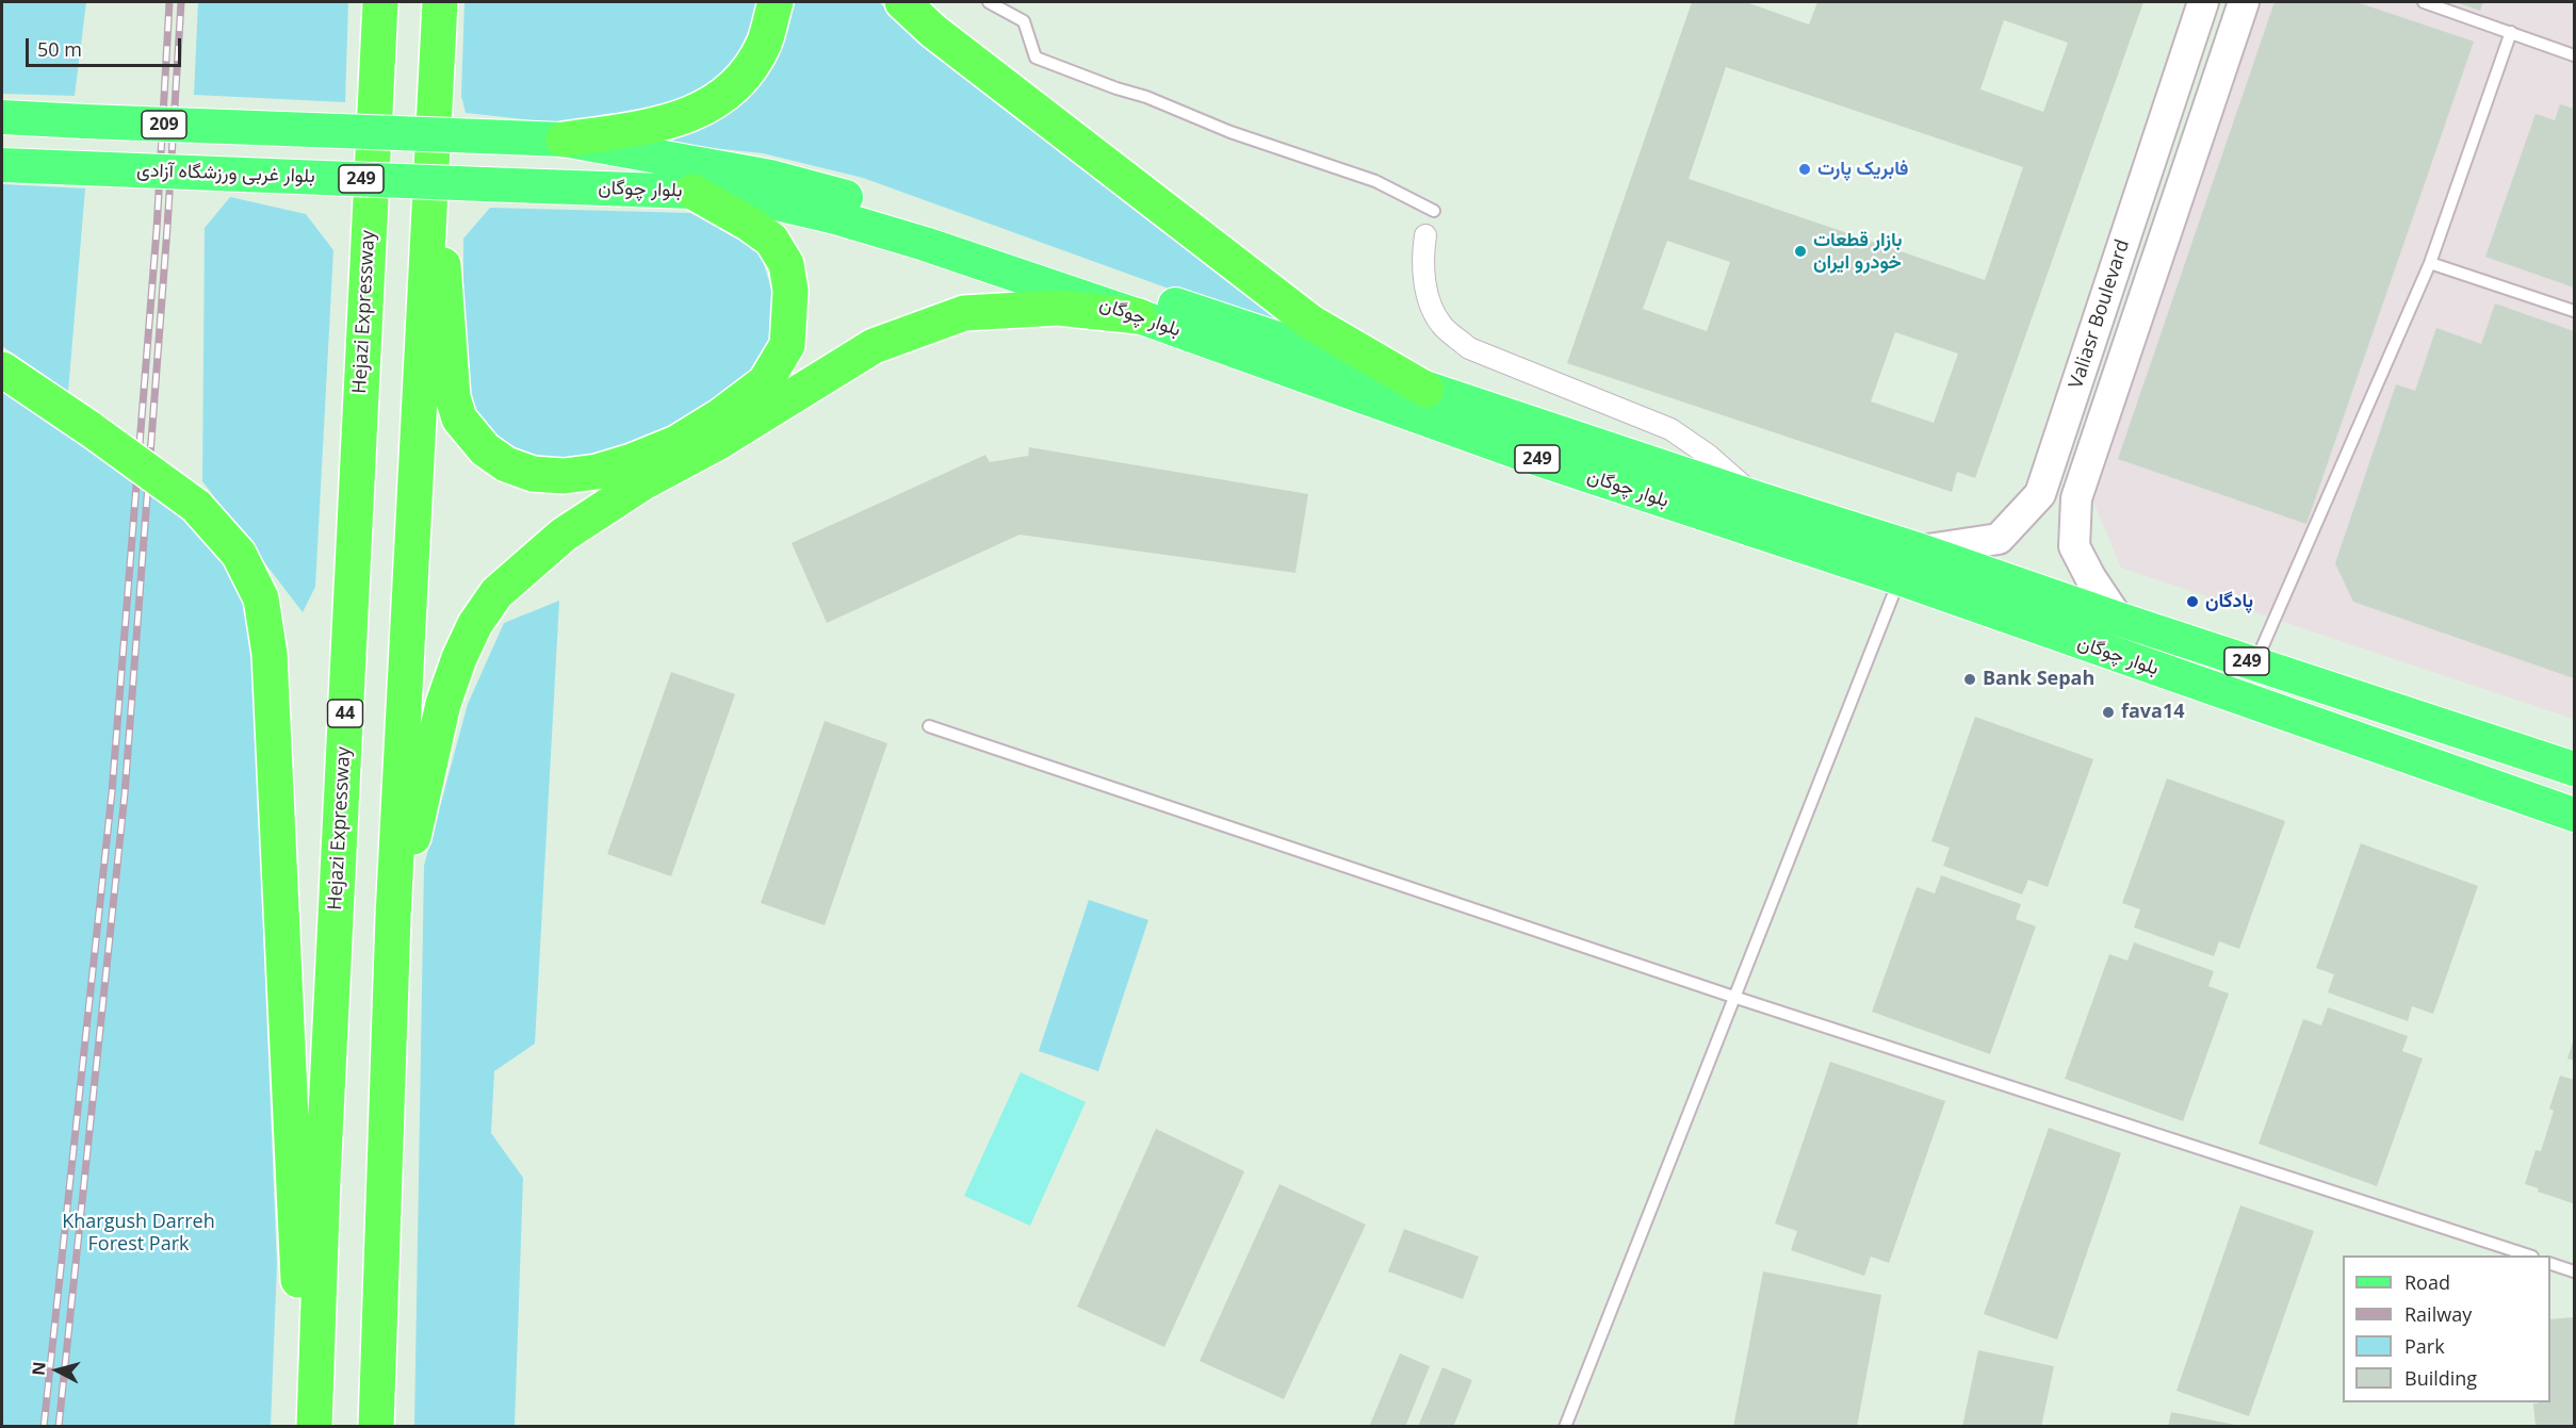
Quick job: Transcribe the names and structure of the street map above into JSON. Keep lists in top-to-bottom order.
{
  "streets": {
    "highway": ["Hejazi Expressway", "44"],
    "main road": [
      "209",
      "بلوار غربی ورزشگاه آزادی",
      "249",
      "بلوار چوگان",
      "Valiasr Boulevard"
    ]
  },
  "crossings": [
    ["209", "بلوار چوگان"],
    ["بلوار غربی ورزشگاه آزادی", "بلوار چوگان"],
    ["بلوار چوگان", "Valiasr Boulevard"]
  ],
  "parks": ["Khargush Darreh Forest Park"],
  "places": [
    "فابریک پارت",
    "بازار قطعات خودرو ایران",
    "پادگان",
    "Bank Sepah",
    "fava14"
  ],
  "legend": [
    "Road",
    "Railway",
    "Park",
    "Building"
  ],
  "scale_bar": "50 m",
  "north": "left"
}
